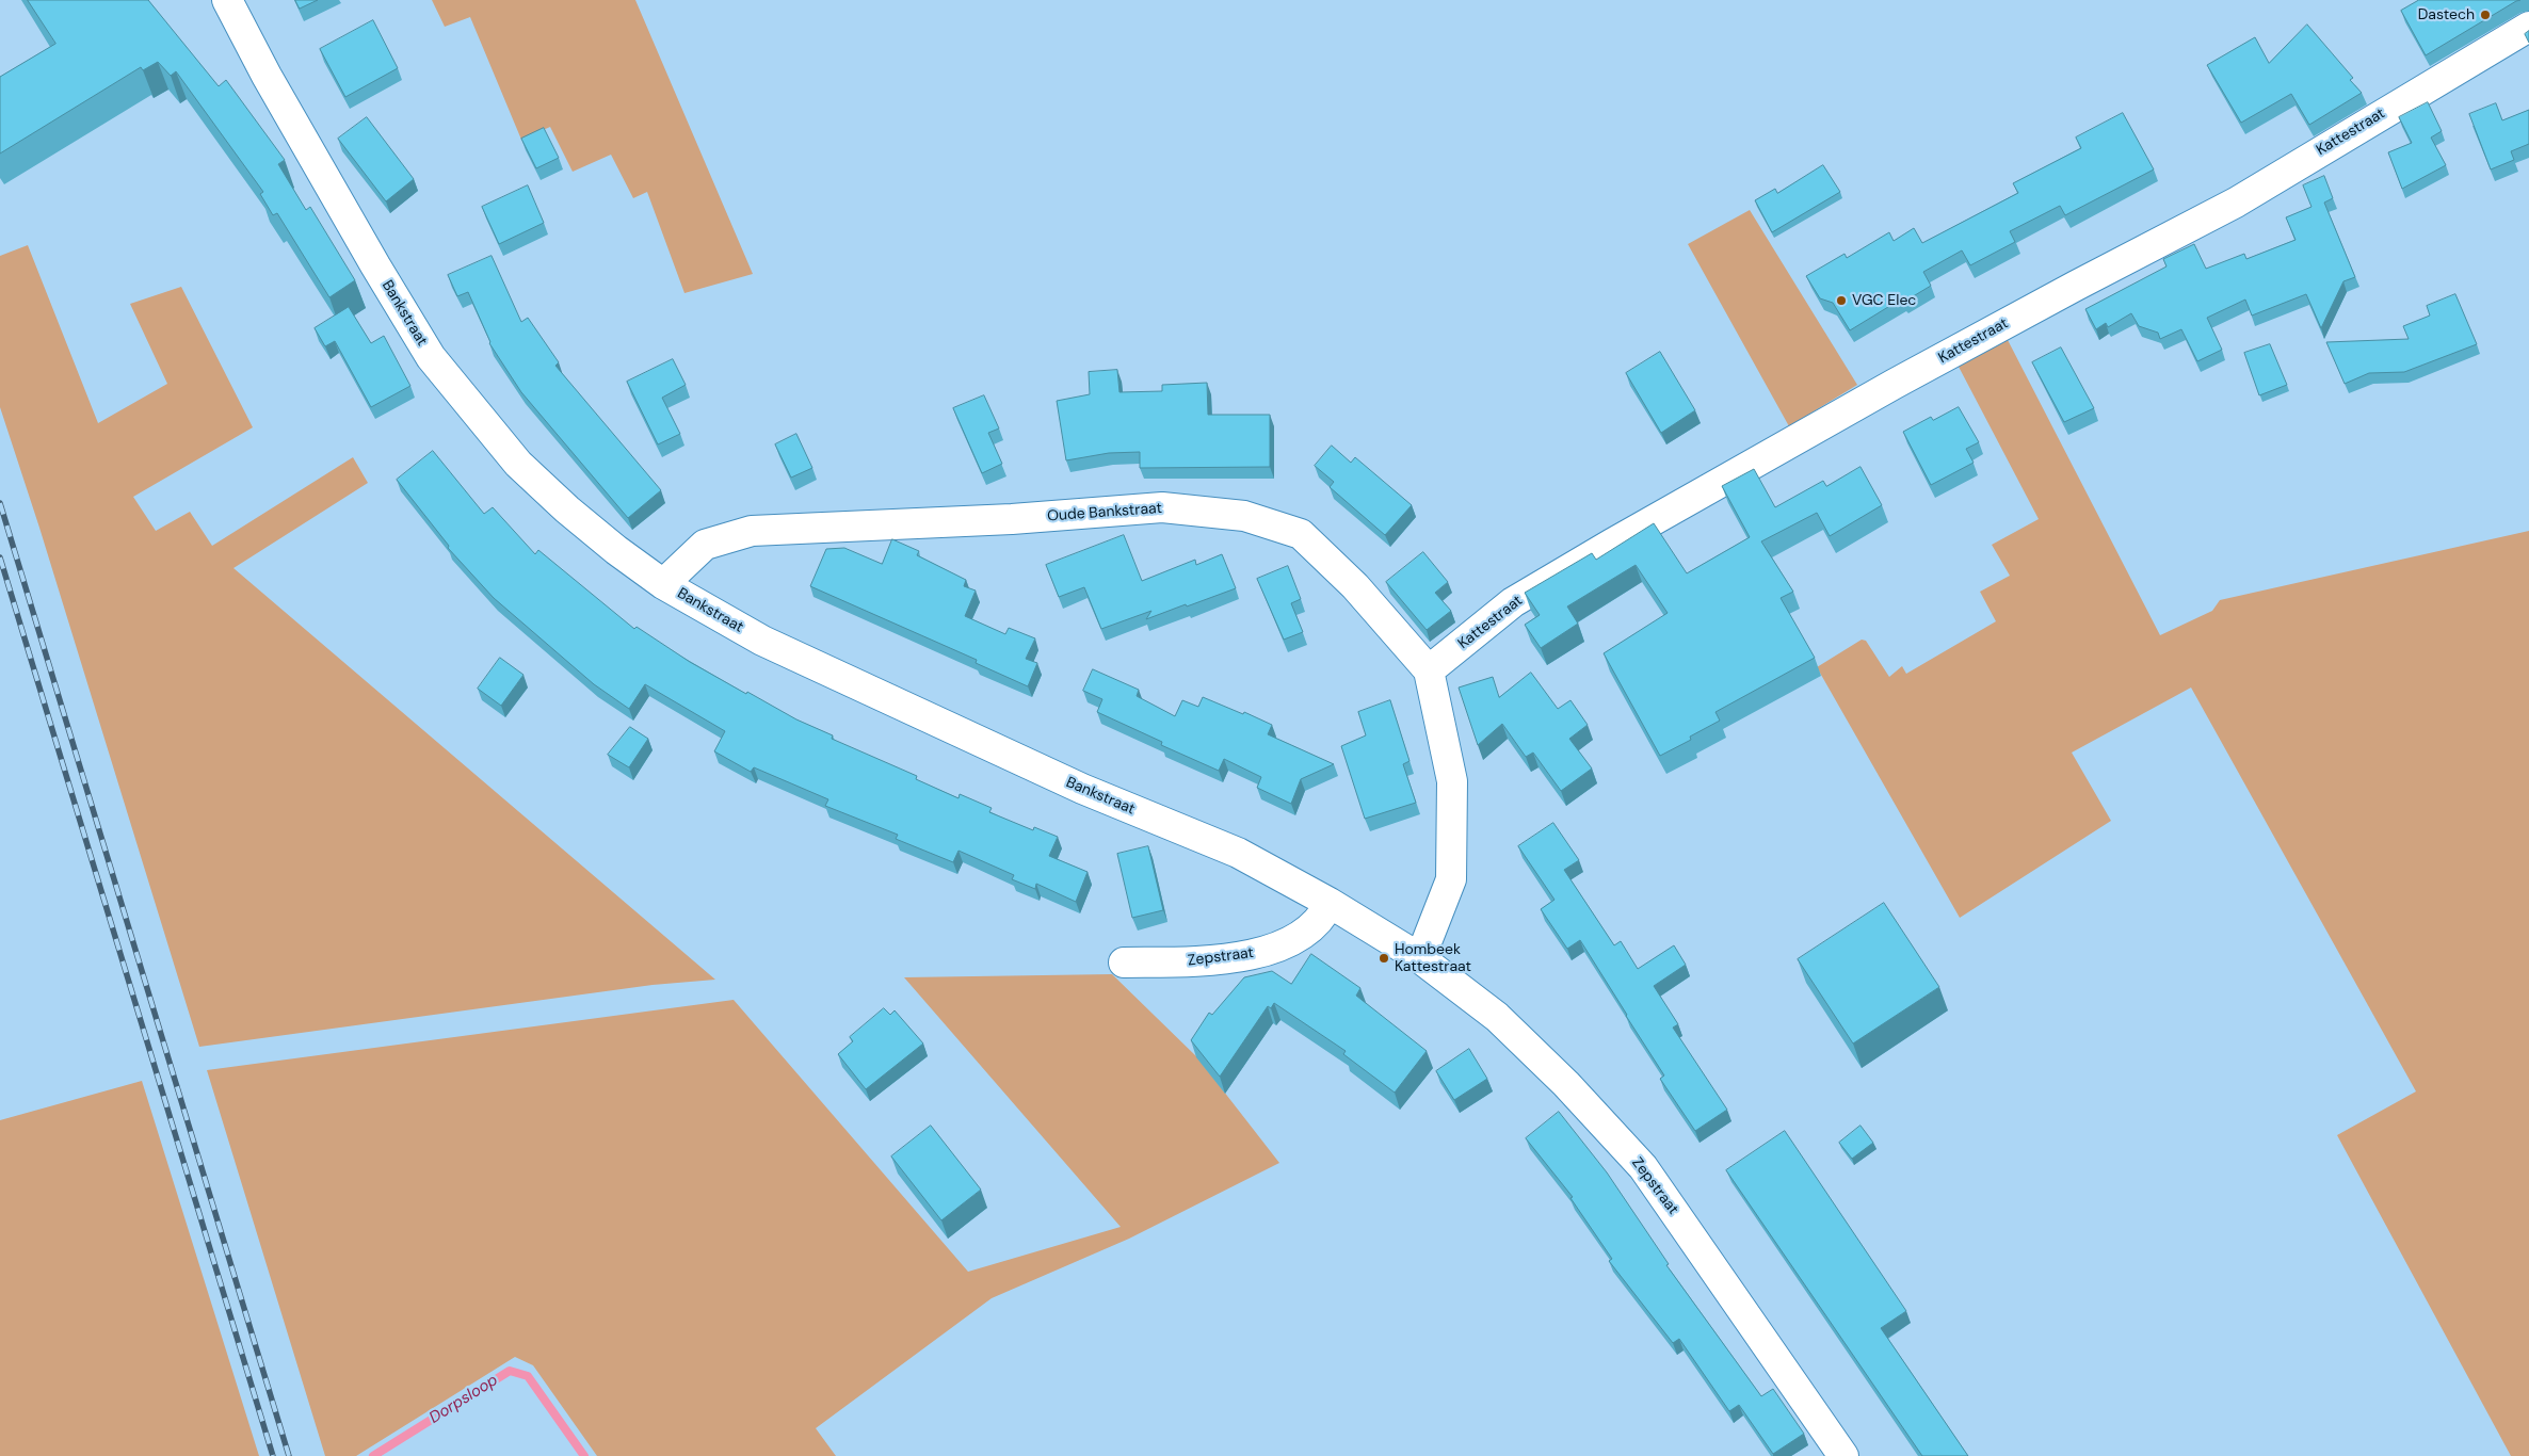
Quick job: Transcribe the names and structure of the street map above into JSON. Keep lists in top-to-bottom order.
{
  "streets": {
    "street": [
      "Kattestraat",
      "Bankstraat",
      "Oude Bankstraat",
      "Zepstraat"
    ]
  },
  "crossings": [
    ["Kattestraat", "Oude Bankstraat"],
    ["Bankstraat", "Oude Bankstraat"],
    ["Bankstraat", "Zepstraat"],
    ["Oude Bankstraat", "Zepstraat"]
  ],
  "water": ["Dorpsloop"],
  "places": ["Dastech", "VGC Elec", "Hombeek Kattestraat"]
}
